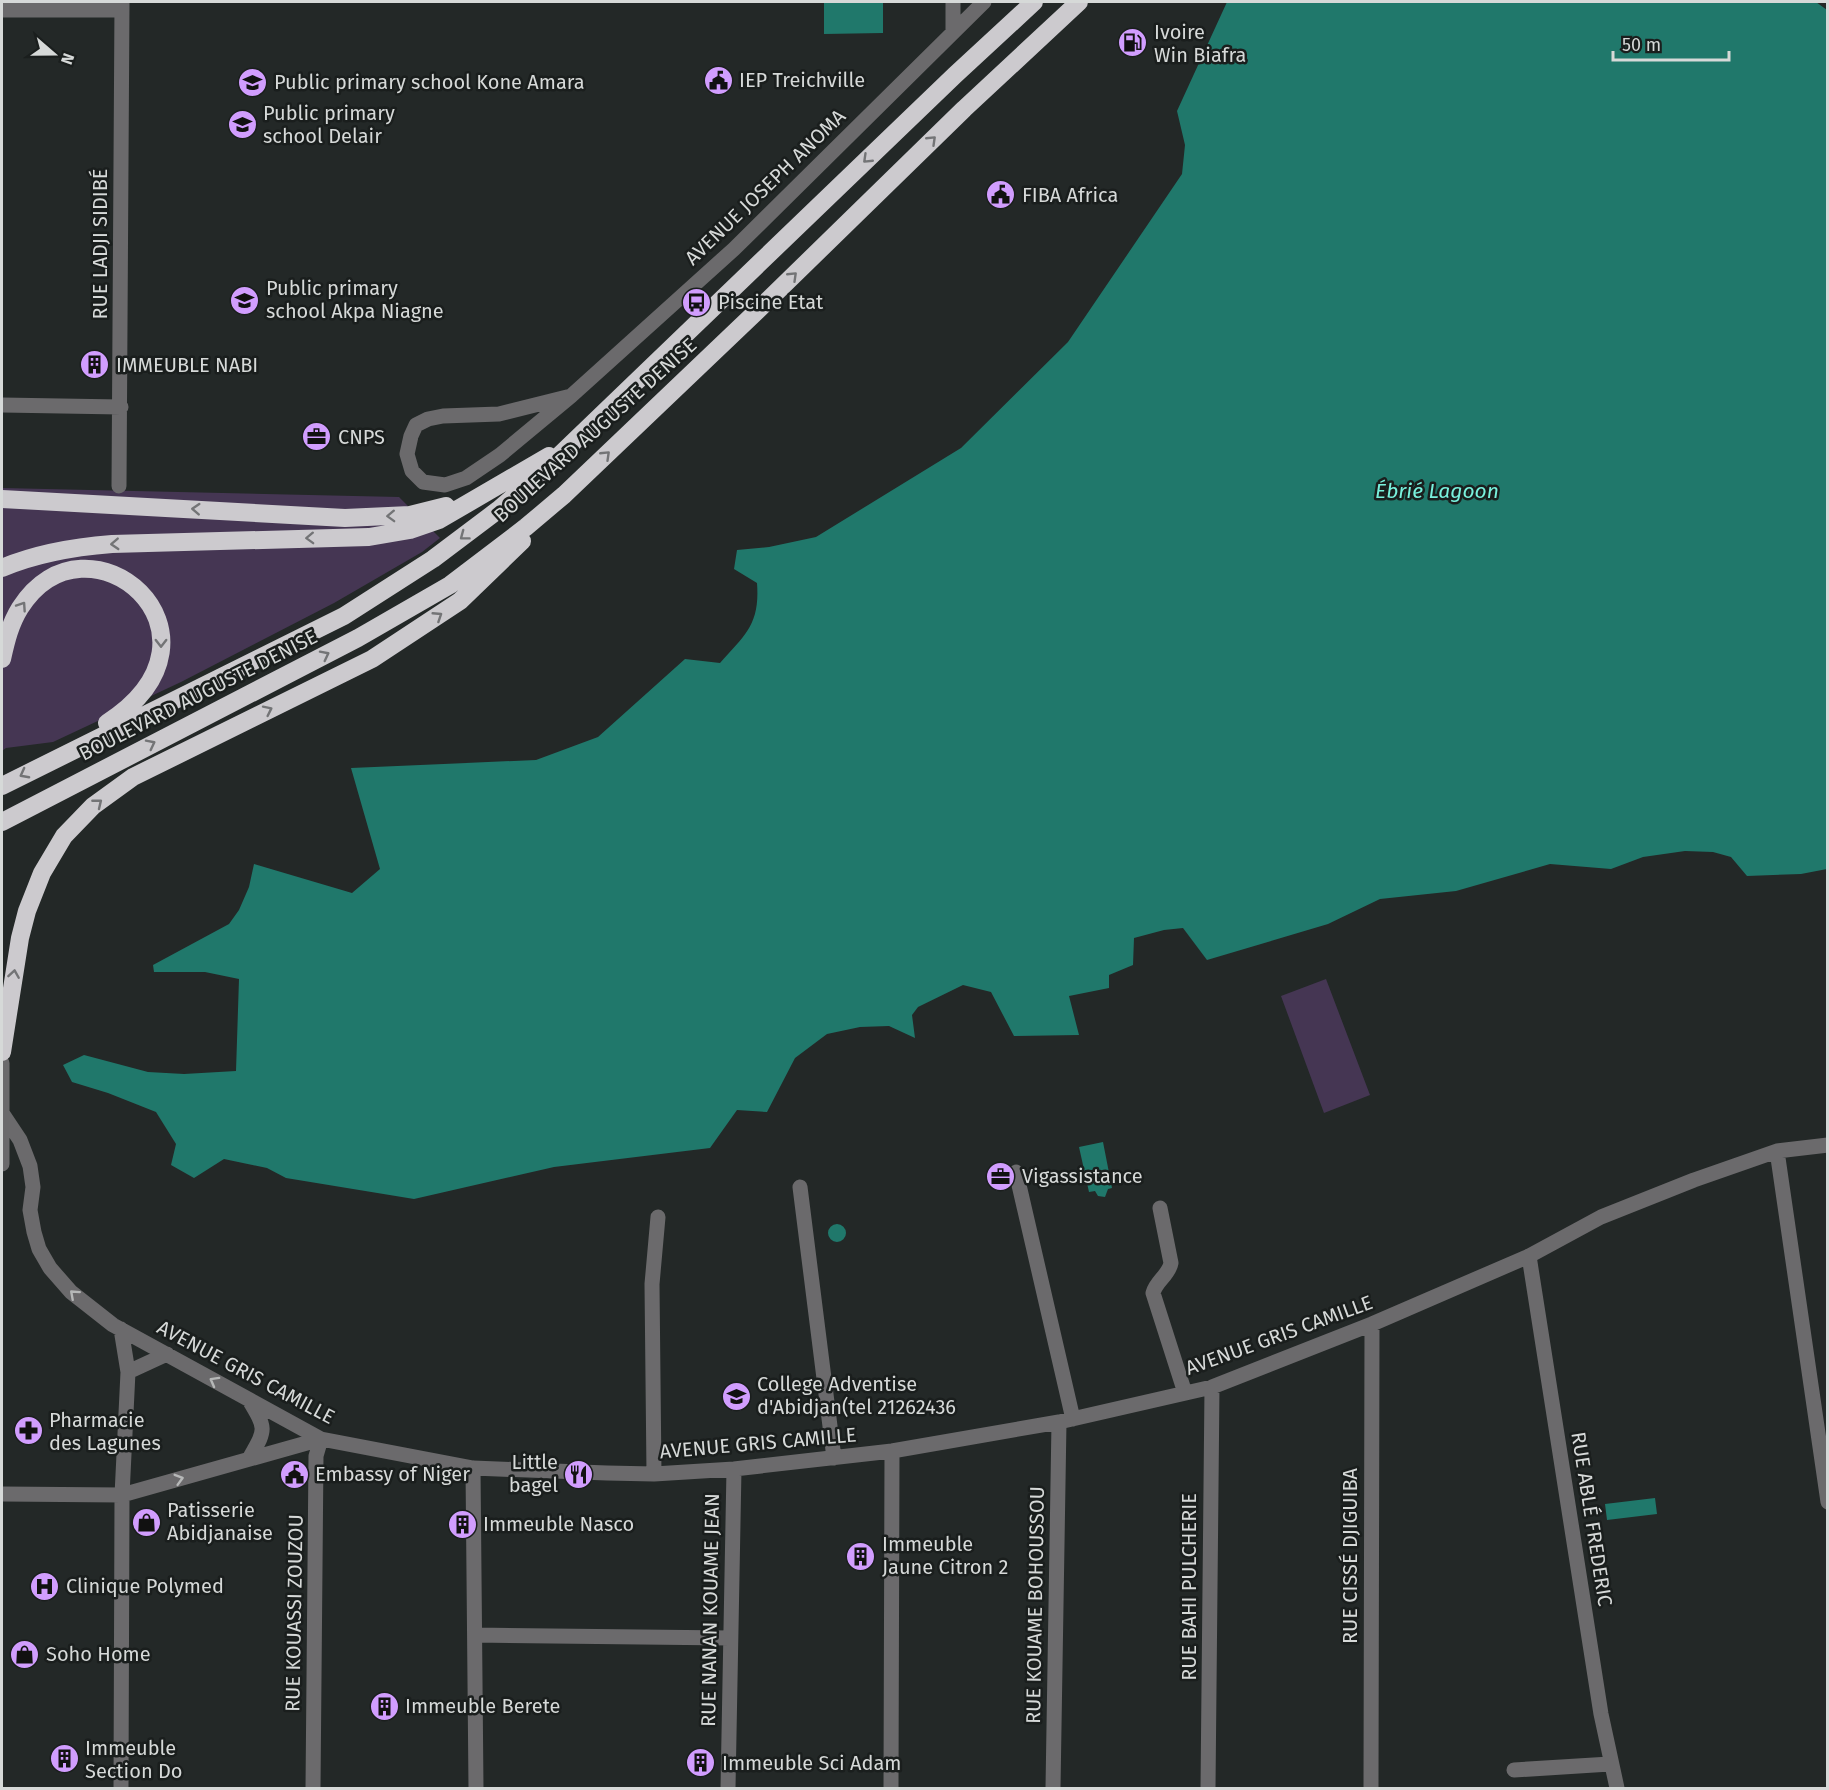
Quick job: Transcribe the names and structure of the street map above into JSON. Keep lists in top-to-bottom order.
{
  "streets": {
    "highway": ["BOULEVARD AUGUSTE DENISE"],
    "street": [
      "AVENUE JOSEPH ANOMA",
      "RUE LADJI SIDIBÉ",
      "AVENUE GRIS CAMILLE",
      "RUE ABLÉ FREDERIC",
      "RUE CISSÉ DJIGUIBA",
      "RUE BAHI PULCHERIE",
      "RUE KOUAME BOHOUSSOU",
      "RUE NANAN KOUAME JEAN",
      "RUE KOUASSI ZOUZOU"
    ]
  },
  "crossings": [
    ["AVENUE GRIS CAMILLE", "RUE ABLÉ FREDERIC"],
    ["AVENUE GRIS CAMILLE", "RUE CISSÉ DJIGUIBA"],
    ["AVENUE GRIS CAMILLE", "RUE BAHI PULCHERIE"],
    ["AVENUE GRIS CAMILLE", "RUE KOUAME BOHOUSSOU"],
    ["AVENUE GRIS CAMILLE", "RUE NANAN KOUAME JEAN"],
    ["AVENUE GRIS CAMILLE", "RUE KOUASSI ZOUZOU"]
  ],
  "water": ["Ébrié Lagoon"],
  "places": {
    "fuel station": ["Ivoire Win Biafra"],
    "public building": ["IEP Treichville", "FIBA Africa", "Embassy of Niger"],
    "school or university": [
      "Public primary school Kone Amara",
      "Public primary school Delair",
      "Public primary school Akpa Niagne",
      "College Adventise d'Abidjan(tel 21262436"
    ],
    "bus stop": ["Piscine Etat"],
    "building": [
      "IMMEUBLE NABI",
      "Immeuble Nasco",
      "Immeuble Jaune Citron 2",
      "Immeuble Berete",
      "Immeuble Section Do",
      "Immeuble Sci Adam"
    ],
    "office": ["CNPS", "Vigassistance"],
    "pharmacy": ["Pharmacie des Lagunes"],
    "restaurant": ["Little bagel"],
    "shop": ["Patisserie Abidjanaise", "Soho Home"],
    "hospital": ["Clinique Polymed"]
  },
  "scale_bar": "50 m",
  "north": "right"
}
